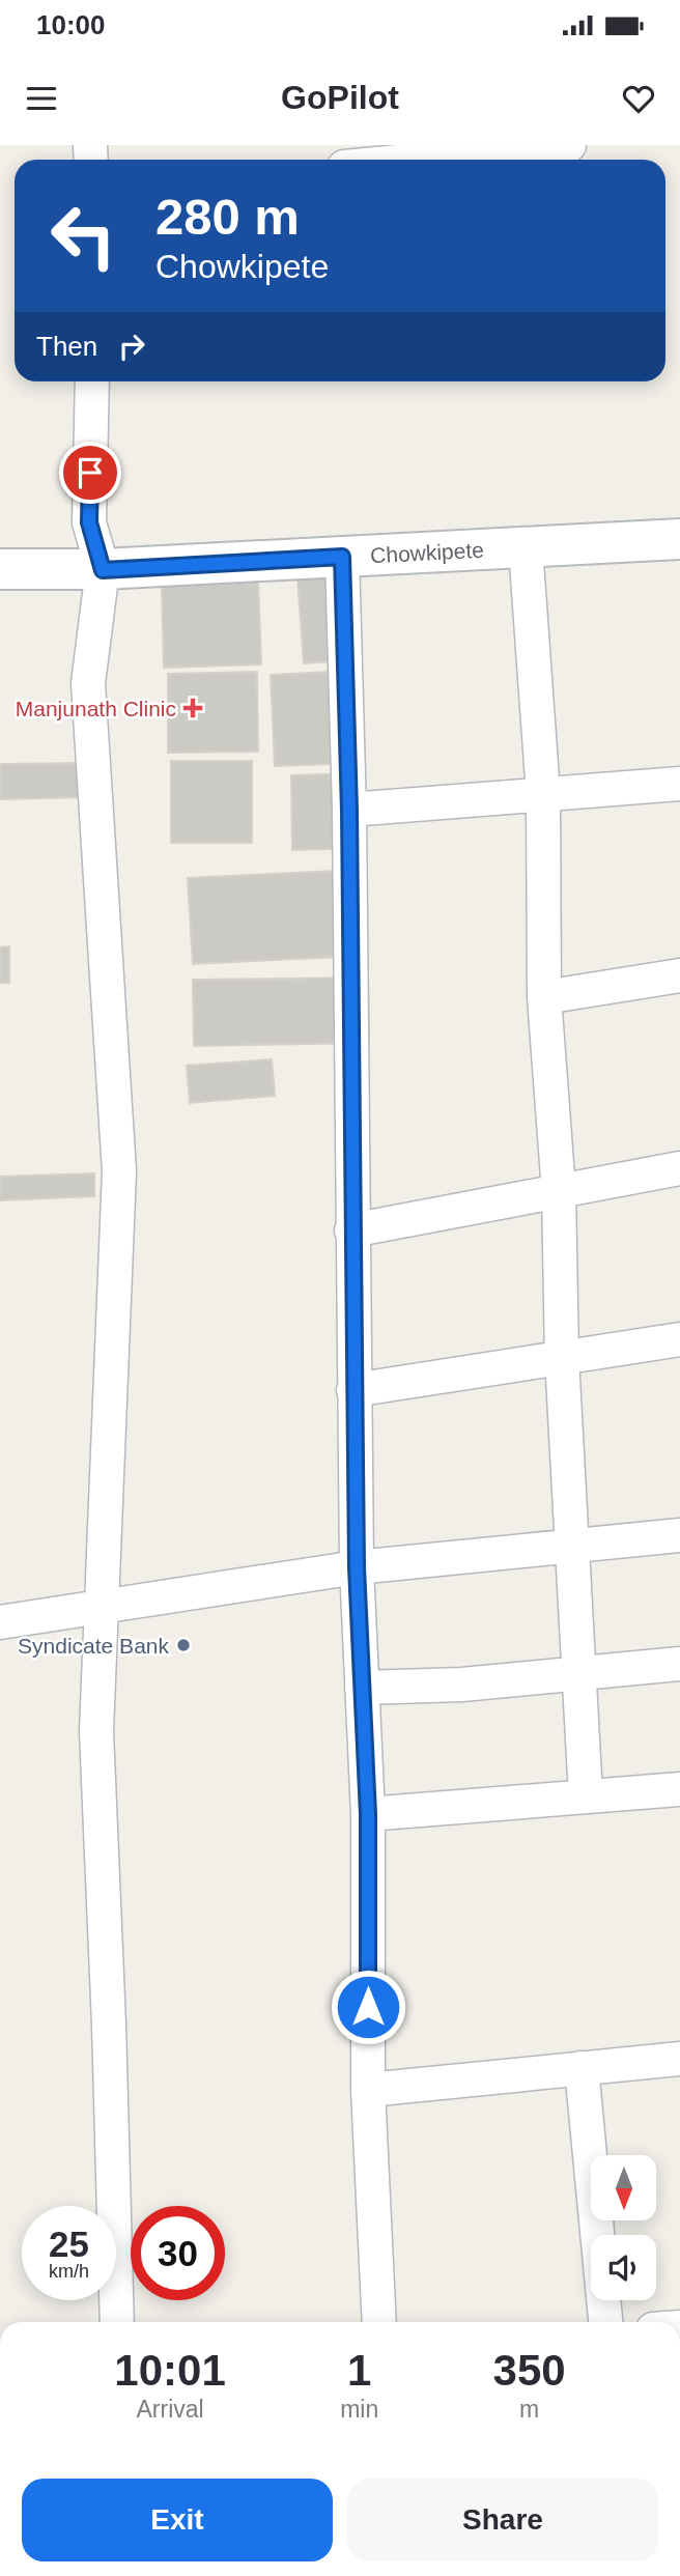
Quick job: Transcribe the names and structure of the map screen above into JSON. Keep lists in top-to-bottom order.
{
  "streets": {
    "street": ["Chowkipete"]
  },
  "places": {
    "health": ["Manjunath Clinic"],
    "other": ["Syndicate Bank"]
  },
  "north": "bottom",
  "page": {
    "status": "10:00",
    "header": "GoPilot",
    "turn": ["280 m", "Chowkipete"],
    "then": "Then",
    "speed": "25 km/h",
    "limit": "30",
    "eta": [
      "10:01",
      "Arrival",
      "1",
      "min",
      "350",
      "m"
    ],
    "buttons": ["Exit", "Share"]
  }
}
